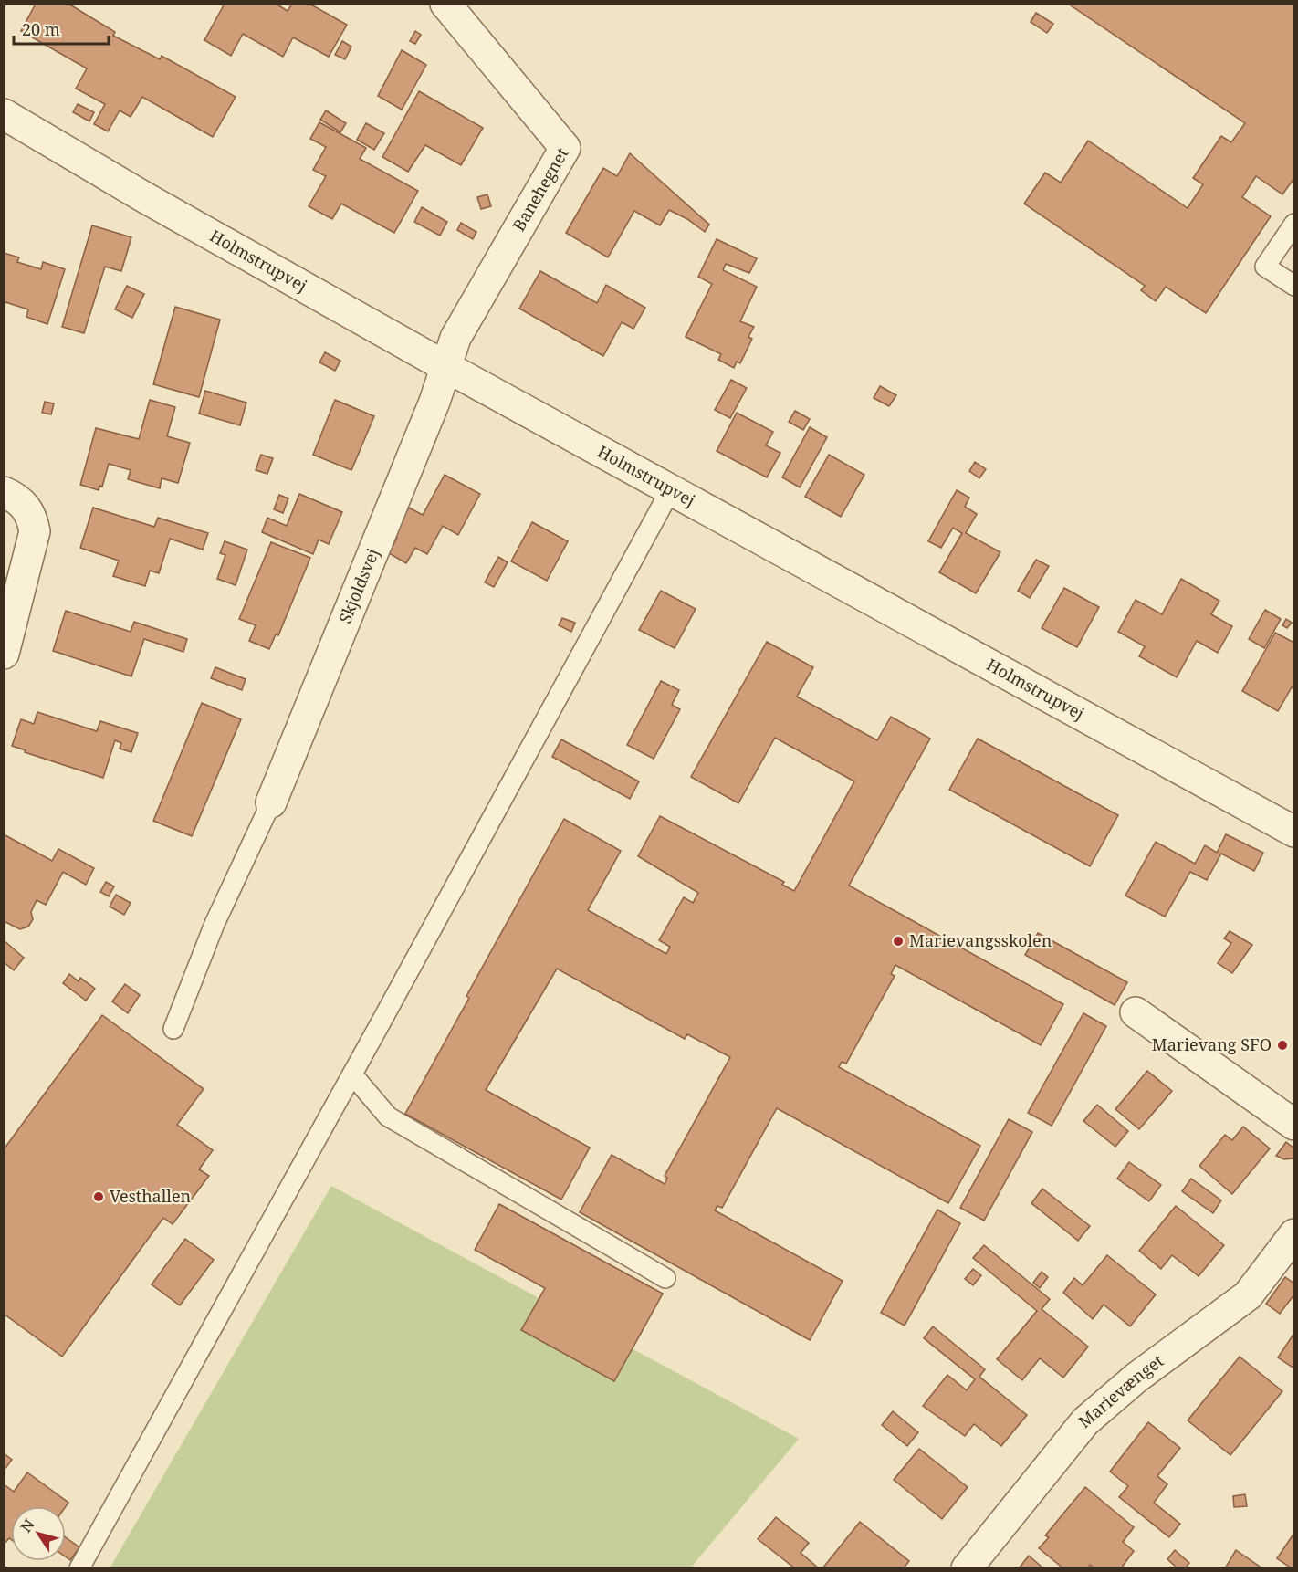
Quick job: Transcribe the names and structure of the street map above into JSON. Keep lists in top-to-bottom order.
{
  "streets": {
    "street": [
      "Banehegnet",
      "Holmstrupvej",
      "Skjoldsvej",
      "Marievænget"
    ]
  },
  "crossings": [
    ["Banehegnet", "Holmstrupvej"],
    ["Banehegnet", "Skjoldsvej"],
    ["Holmstrupvej", "Skjoldsvej"]
  ],
  "places": ["Marievangsskolen", "Marievang SFO", "Vesthallen"],
  "scale_bar": "20 m",
  "north": "top left"
}
